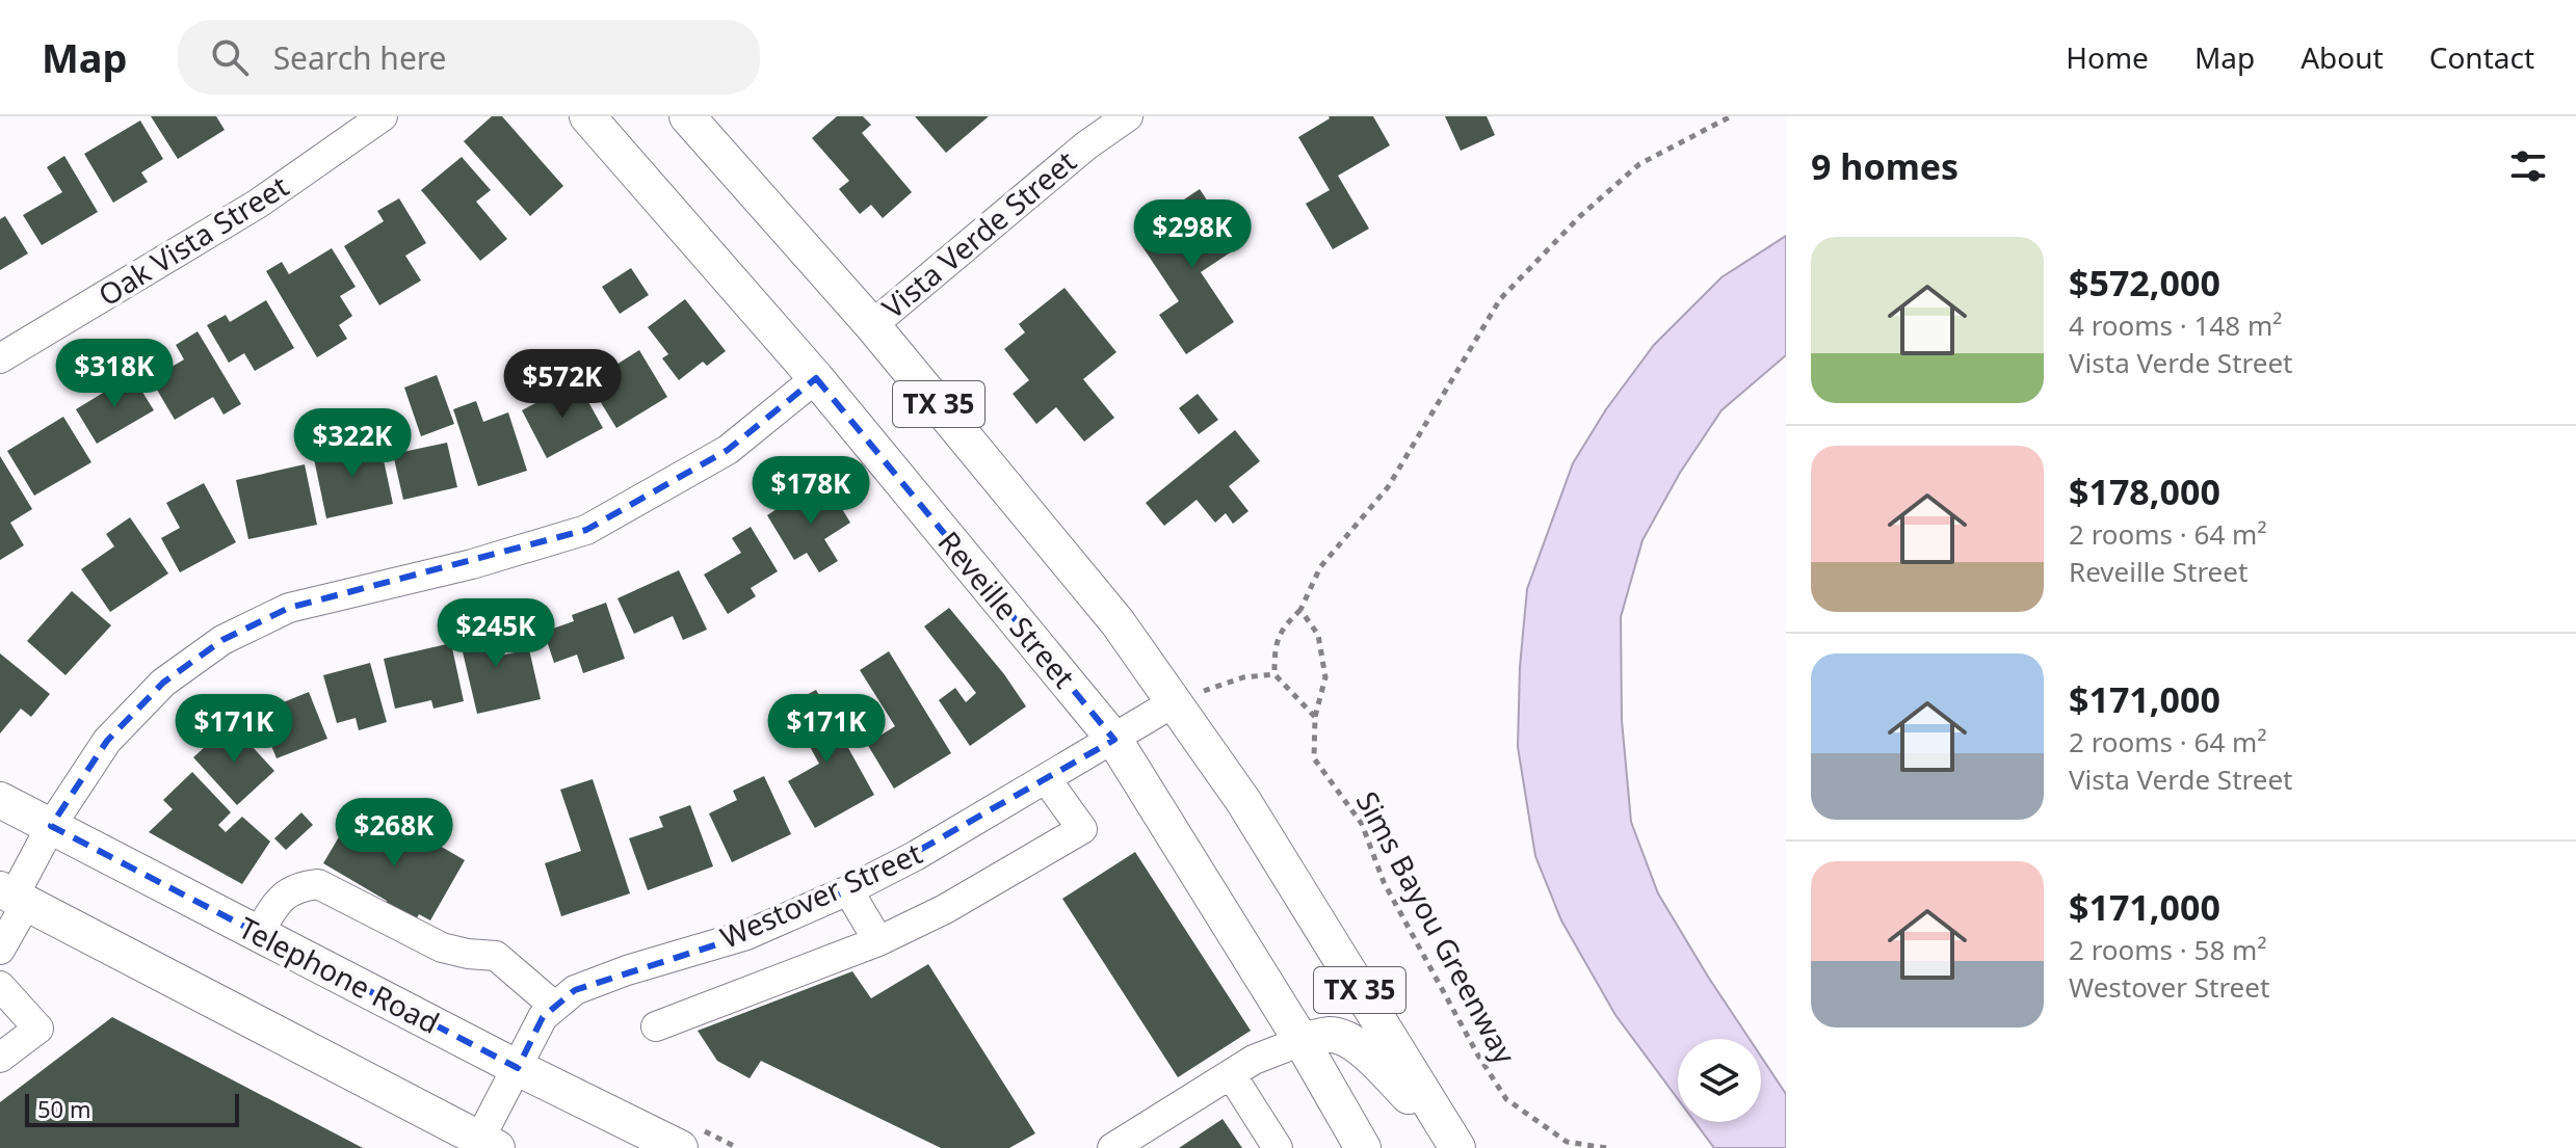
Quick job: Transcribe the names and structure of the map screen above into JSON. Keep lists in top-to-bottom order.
{
  "streets": {
    "main road": ["TX 35", "Reveille Street", "Telephone Road"],
    "street": ["Vista Verde Street", "Oak Vista Street", "Westover Street"],
    "path": ["Sims Bayou Greenway"]
  },
  "crossings": [
    ["Vista Verde Street", "TX 35"],
    ["TX 35", "Westover Street"],
    ["Reveille Street", "Westover Street"],
    ["Westover Street", "Telephone Road"]
  ],
  "scale_bar": "50 m",
  "page": {
    "header": "Map",
    "search": "Search here",
    "nav": [
      "Home",
      "Map",
      "About",
      "Contact"
    ],
    "heading": "9 homes",
    "price": [
      "$298K",
      "$318K",
      "$572K",
      "$322K",
      "$178K",
      "$245K",
      "$171K",
      "$171K",
      "$268K"
    ],
    "list": [
      {
        "name": "$572,000",
        "note": "4 rooms · 148 m² · Vista Verde Street"
      },
      {
        "name": "$178,000",
        "note": "2 rooms · 64 m² · Reveille Street"
      },
      {
        "name": "$171,000",
        "note": "2 rooms · 64 m² · Vista Verde Street"
      },
      {
        "name": "$171,000",
        "note": "2 rooms · 58 m² · Westover Street"
      }
    ],
    "scale": "50 m"
  }
}
